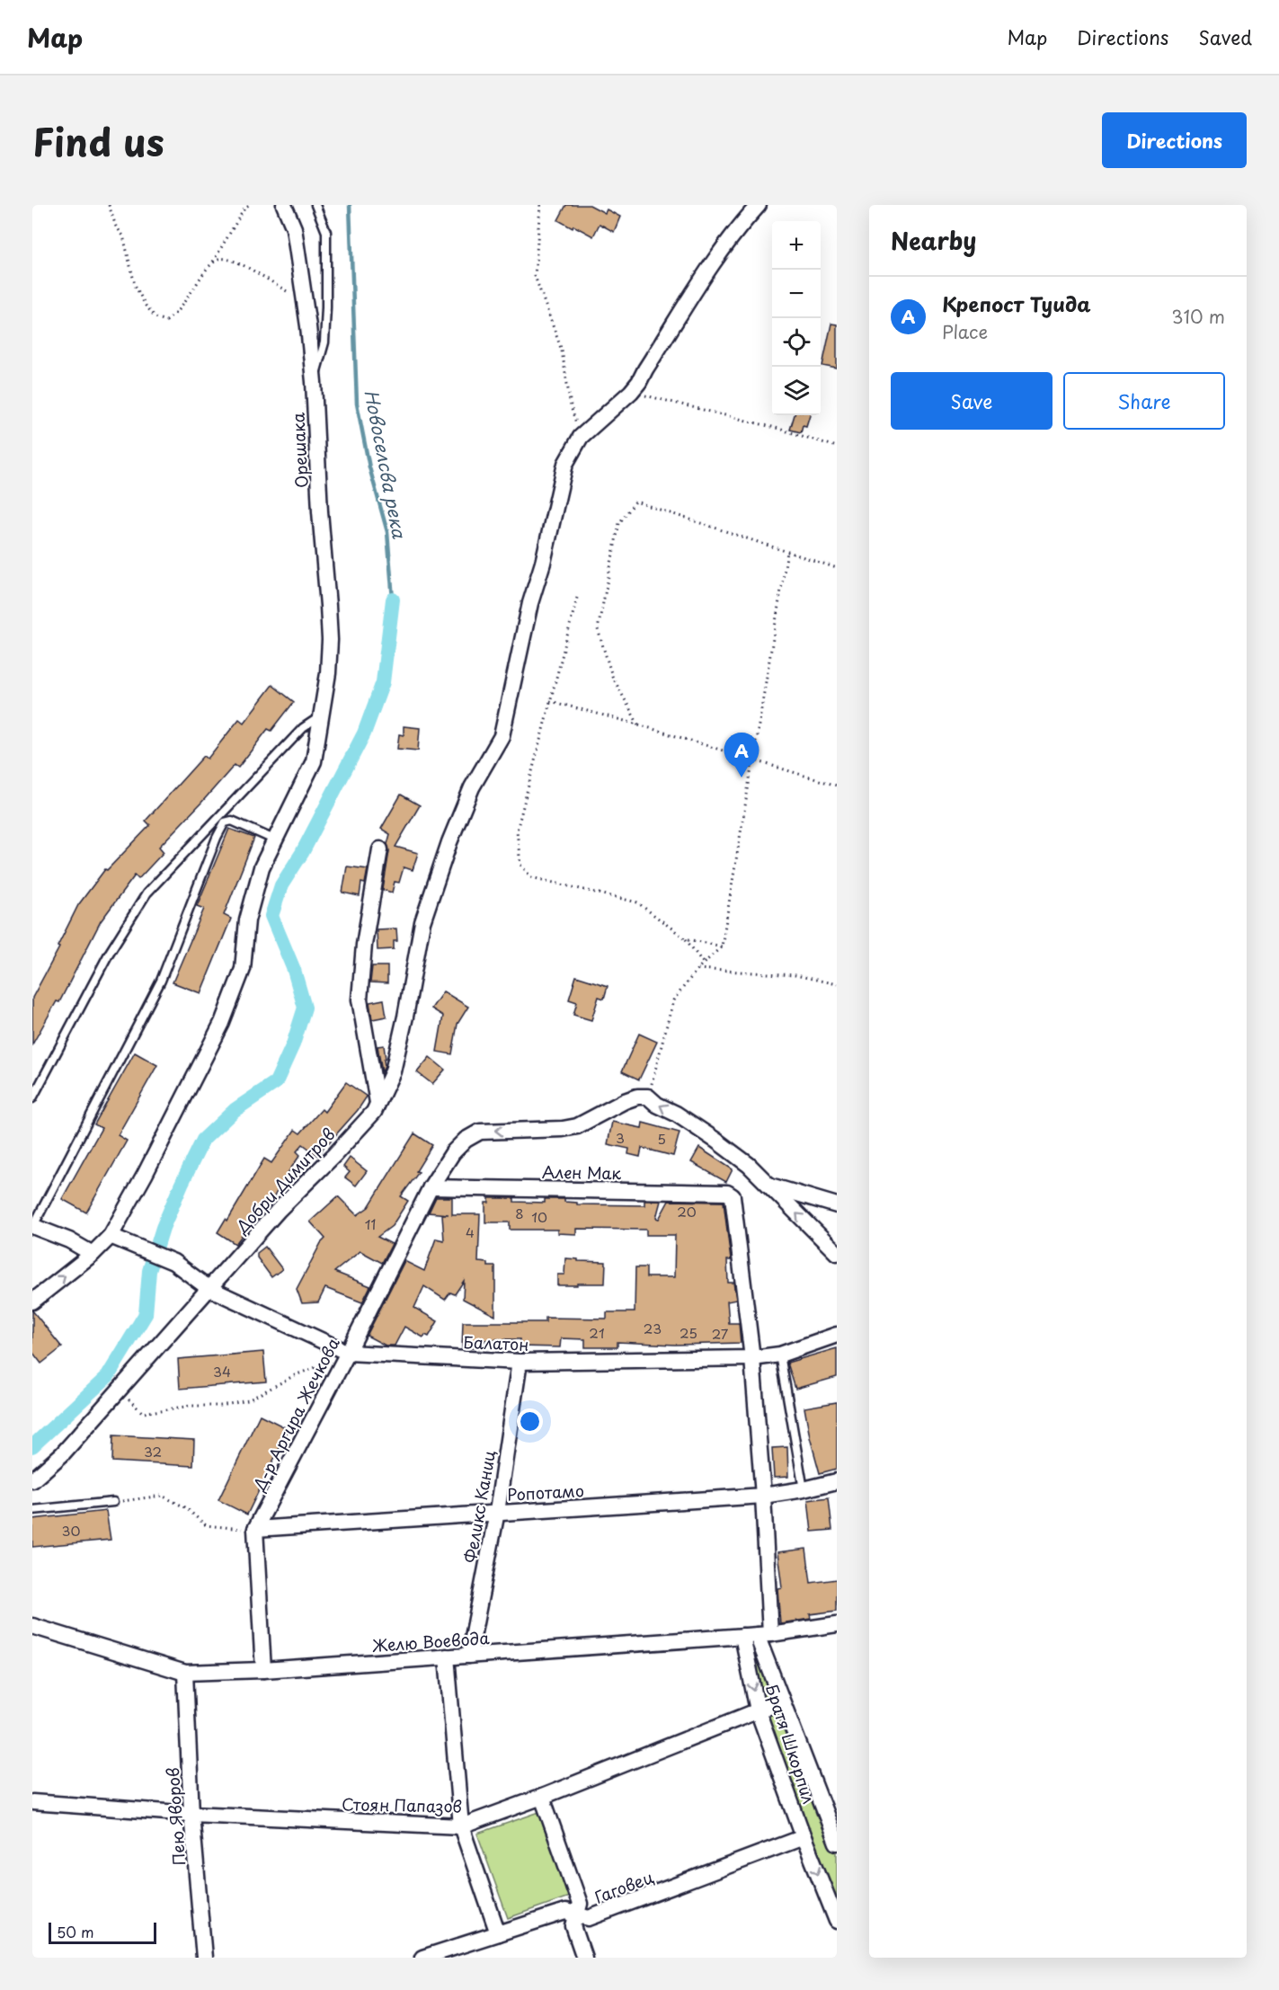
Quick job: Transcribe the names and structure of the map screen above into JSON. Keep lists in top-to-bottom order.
{
  "streets": {
    "street": [
      "Орешака",
      "Ален Мак",
      "Добри Димитров",
      "Балатон",
      "Д-р Аргира Жечкова",
      "Ропотамо",
      "Феликс Каниц",
      "Желю Воевода",
      "Братя Шкорпил",
      "Стоян Папазов",
      "Пею Яворов",
      "Гаговец"
    ]
  },
  "crossings": [
    ["Орешака", "Балатон"],
    ["Ален Мак", "Д-р Аргира Жечкова"],
    ["Ален Мак", "Братя Шкорпил"],
    ["Добри Димитров", "Балатон"],
    ["Балатон", "Д-р Аргира Жечкова"],
    ["Балатон", "Феликс Каниц"],
    ["Балатон", "Братя Шкорпил"],
    ["Д-р Аргира Жечкова", "Ропотамо"],
    ["Ропотамо", "Феликс Каниц"],
    ["Ропотамо", "Братя Шкорпил"],
    ["Феликс Каниц", "Желю Воевода"],
    ["Желю Воевода", "Братя Шкорпил"],
    ["Желю Воевода", "Пею Яворов"],
    ["Братя Шкорпил", "Стоян Папазов"],
    ["Братя Шкорпил", "Гаговец"],
    ["Стоян Папазов", "Пею Яворов"]
  ],
  "one_way": ["Д-р Аргира Жечкова"],
  "water": ["Новоселсва река"],
  "house_numbers": [
    "3",
    "5",
    "20",
    "8",
    "10",
    "11",
    "4",
    "23",
    "21",
    "25",
    "27",
    "34",
    "32",
    "30"
  ],
  "scale_bar": "50 m",
  "page": {
    "header": "Map",
    "nav": ["Map", "Directions", "Saved"],
    "title": "Find us",
    "buttons": [
      "Directions",
      ["Save", "Share"]
    ],
    "heading": "Nearby",
    "map_buttons": ["+", "−"],
    "list": [
      {
        "mark": "A",
        "name": "Крепост Туида",
        "note": "Place",
        "value": "310 m"
      }
    ],
    "pins": "A",
    "scale": "50 m"
  }
}
